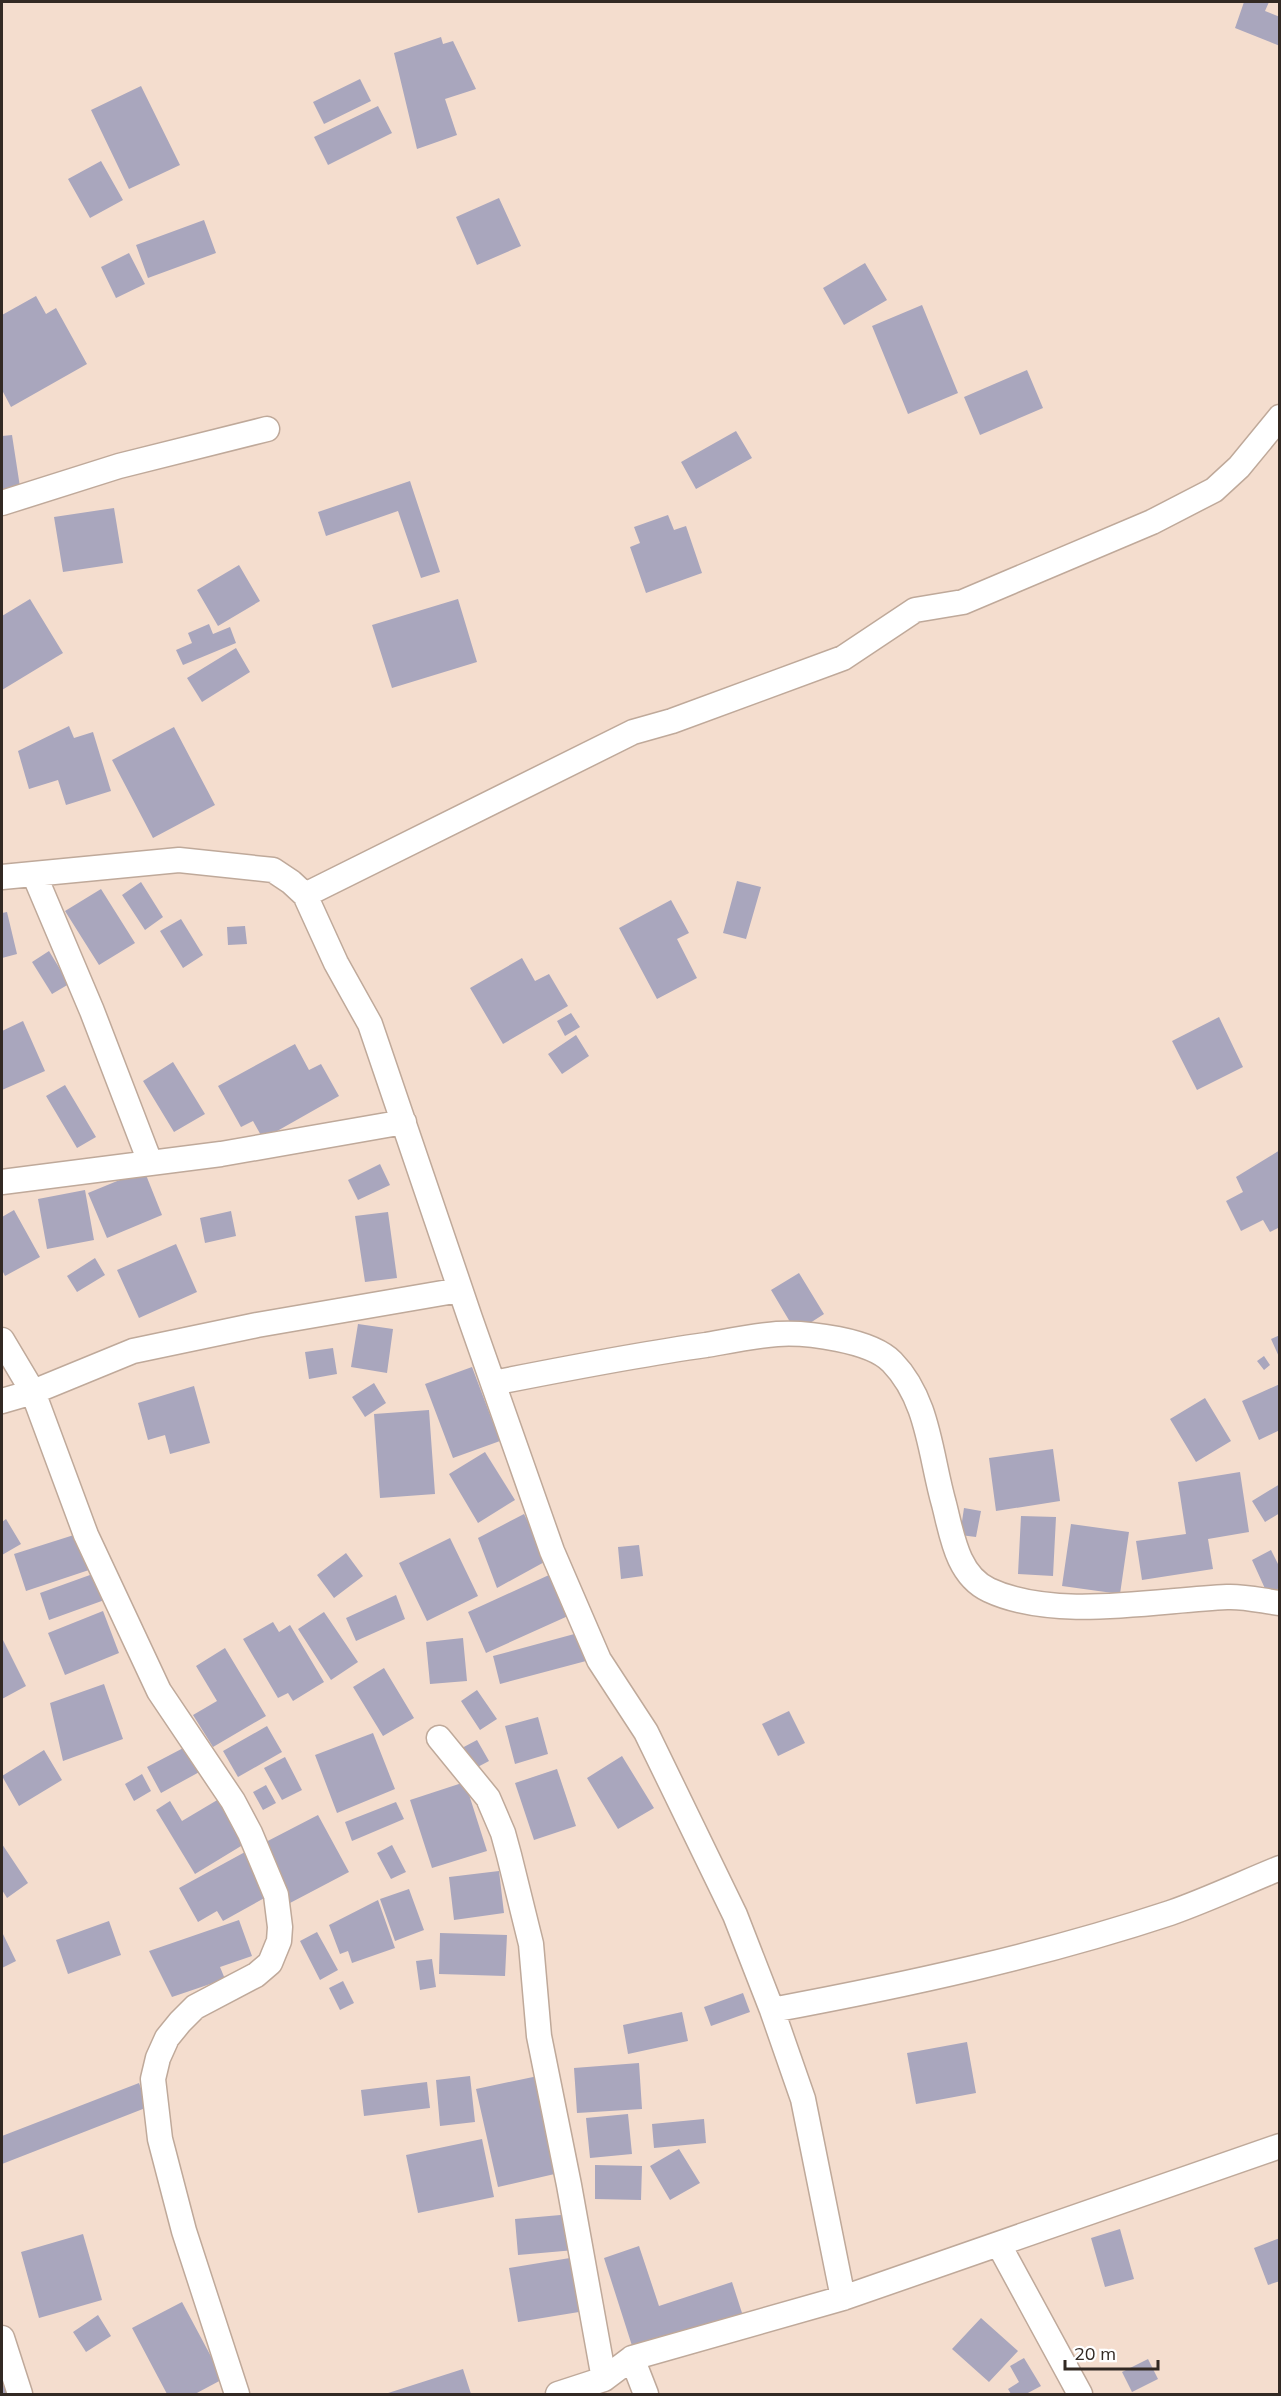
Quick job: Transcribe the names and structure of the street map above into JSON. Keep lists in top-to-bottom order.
{
  "scale_bar": "20 m"
}
